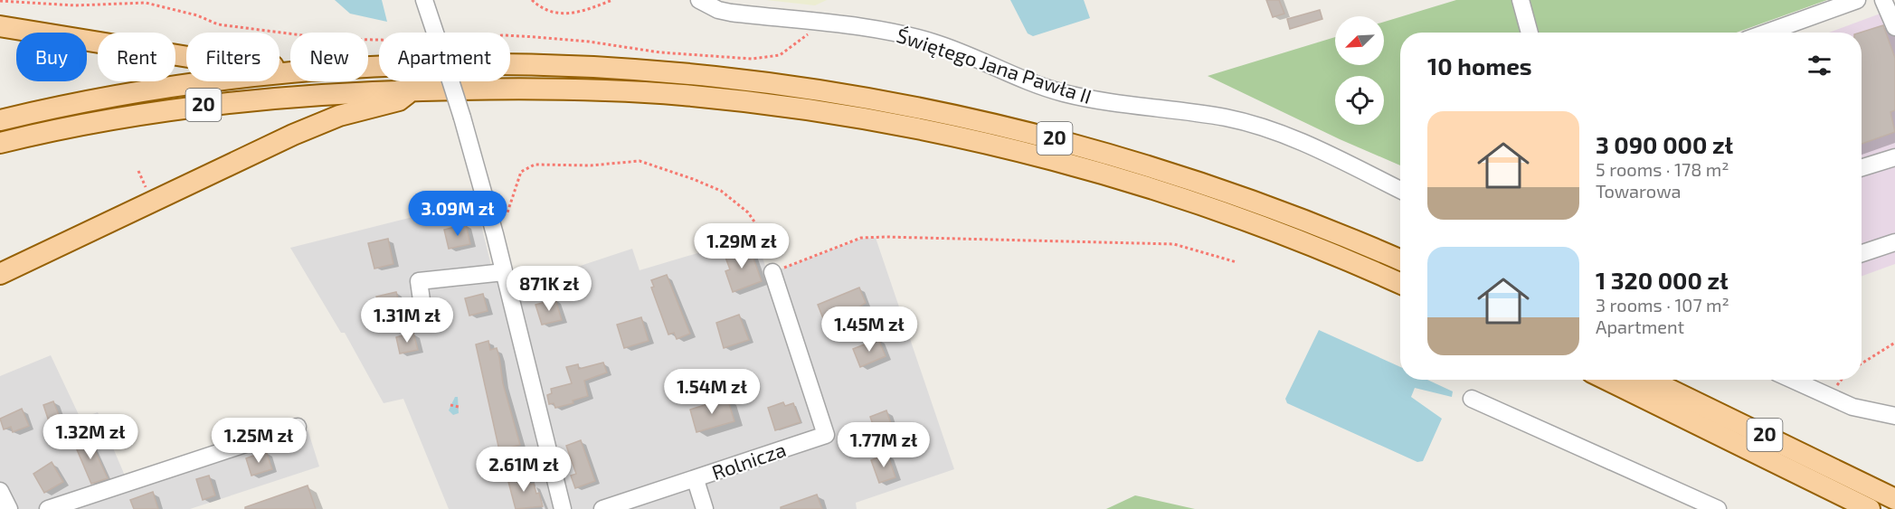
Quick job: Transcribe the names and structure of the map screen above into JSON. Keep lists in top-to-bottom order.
{
  "streets": {
    "main road": ["20"],
    "street": ["Świętego Jana Pawła II", "Rolnicza"]
  },
  "north": "bottom left",
  "page": {
    "chip": [
      "Buy",
      "Rent",
      "Filters",
      "New",
      "Apartment"
    ],
    "heading": "10 homes",
    "list": [
      {
        "name": "3 090 000 zł",
        "note": "5 rooms · 178 m² · Towarowa"
      },
      {
        "name": "1 320 000 zł",
        "note": "3 rooms · 107 m² · Apartment"
      }
    ],
    "price": [
      "3.09M zł",
      "1.29M zł",
      "871K zł",
      "1.31M zł",
      "1.45M zł",
      "1.54M zł",
      "1.32M zł",
      "1.25M zł",
      "1.77M zł",
      "2.61M zł"
    ]
  }
}
